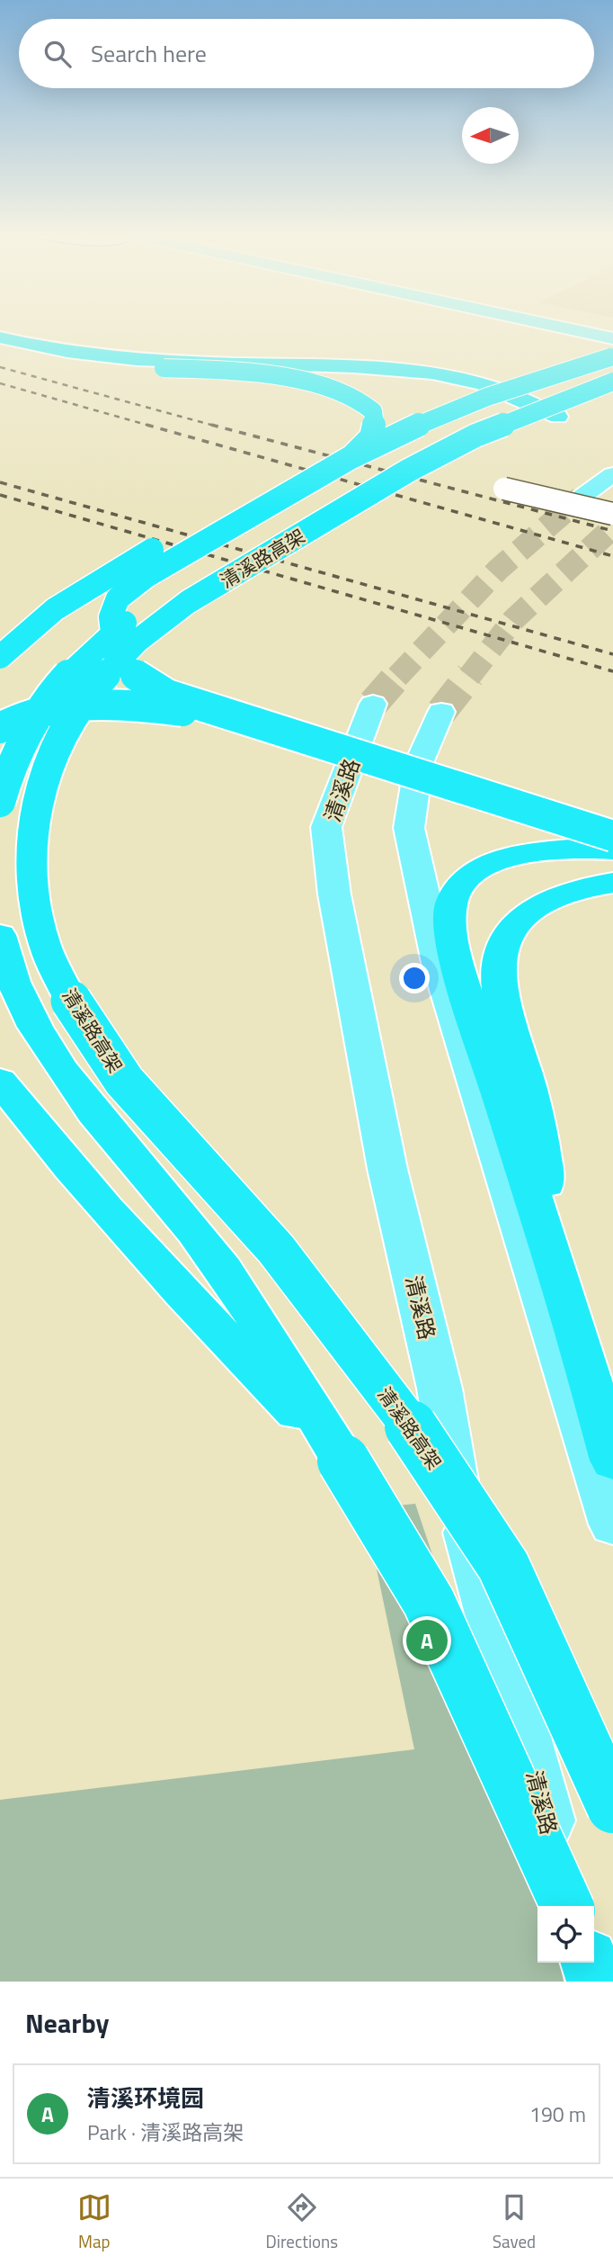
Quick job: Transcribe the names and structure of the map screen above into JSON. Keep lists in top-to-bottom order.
{
  "streets": {
    "highway": ["清溪路高架"],
    "main road": ["清溪路"]
  },
  "north": "left",
  "page": {
    "search": "Search here",
    "pins": "A",
    "heading": "Nearby",
    "list": [
      {
        "mark": "A",
        "name": "清溪环境园",
        "note": "Park · 清溪路高架",
        "value": "190 m"
      }
    ],
    "nav": ["Map", "Directions", "Saved"]
  }
}
